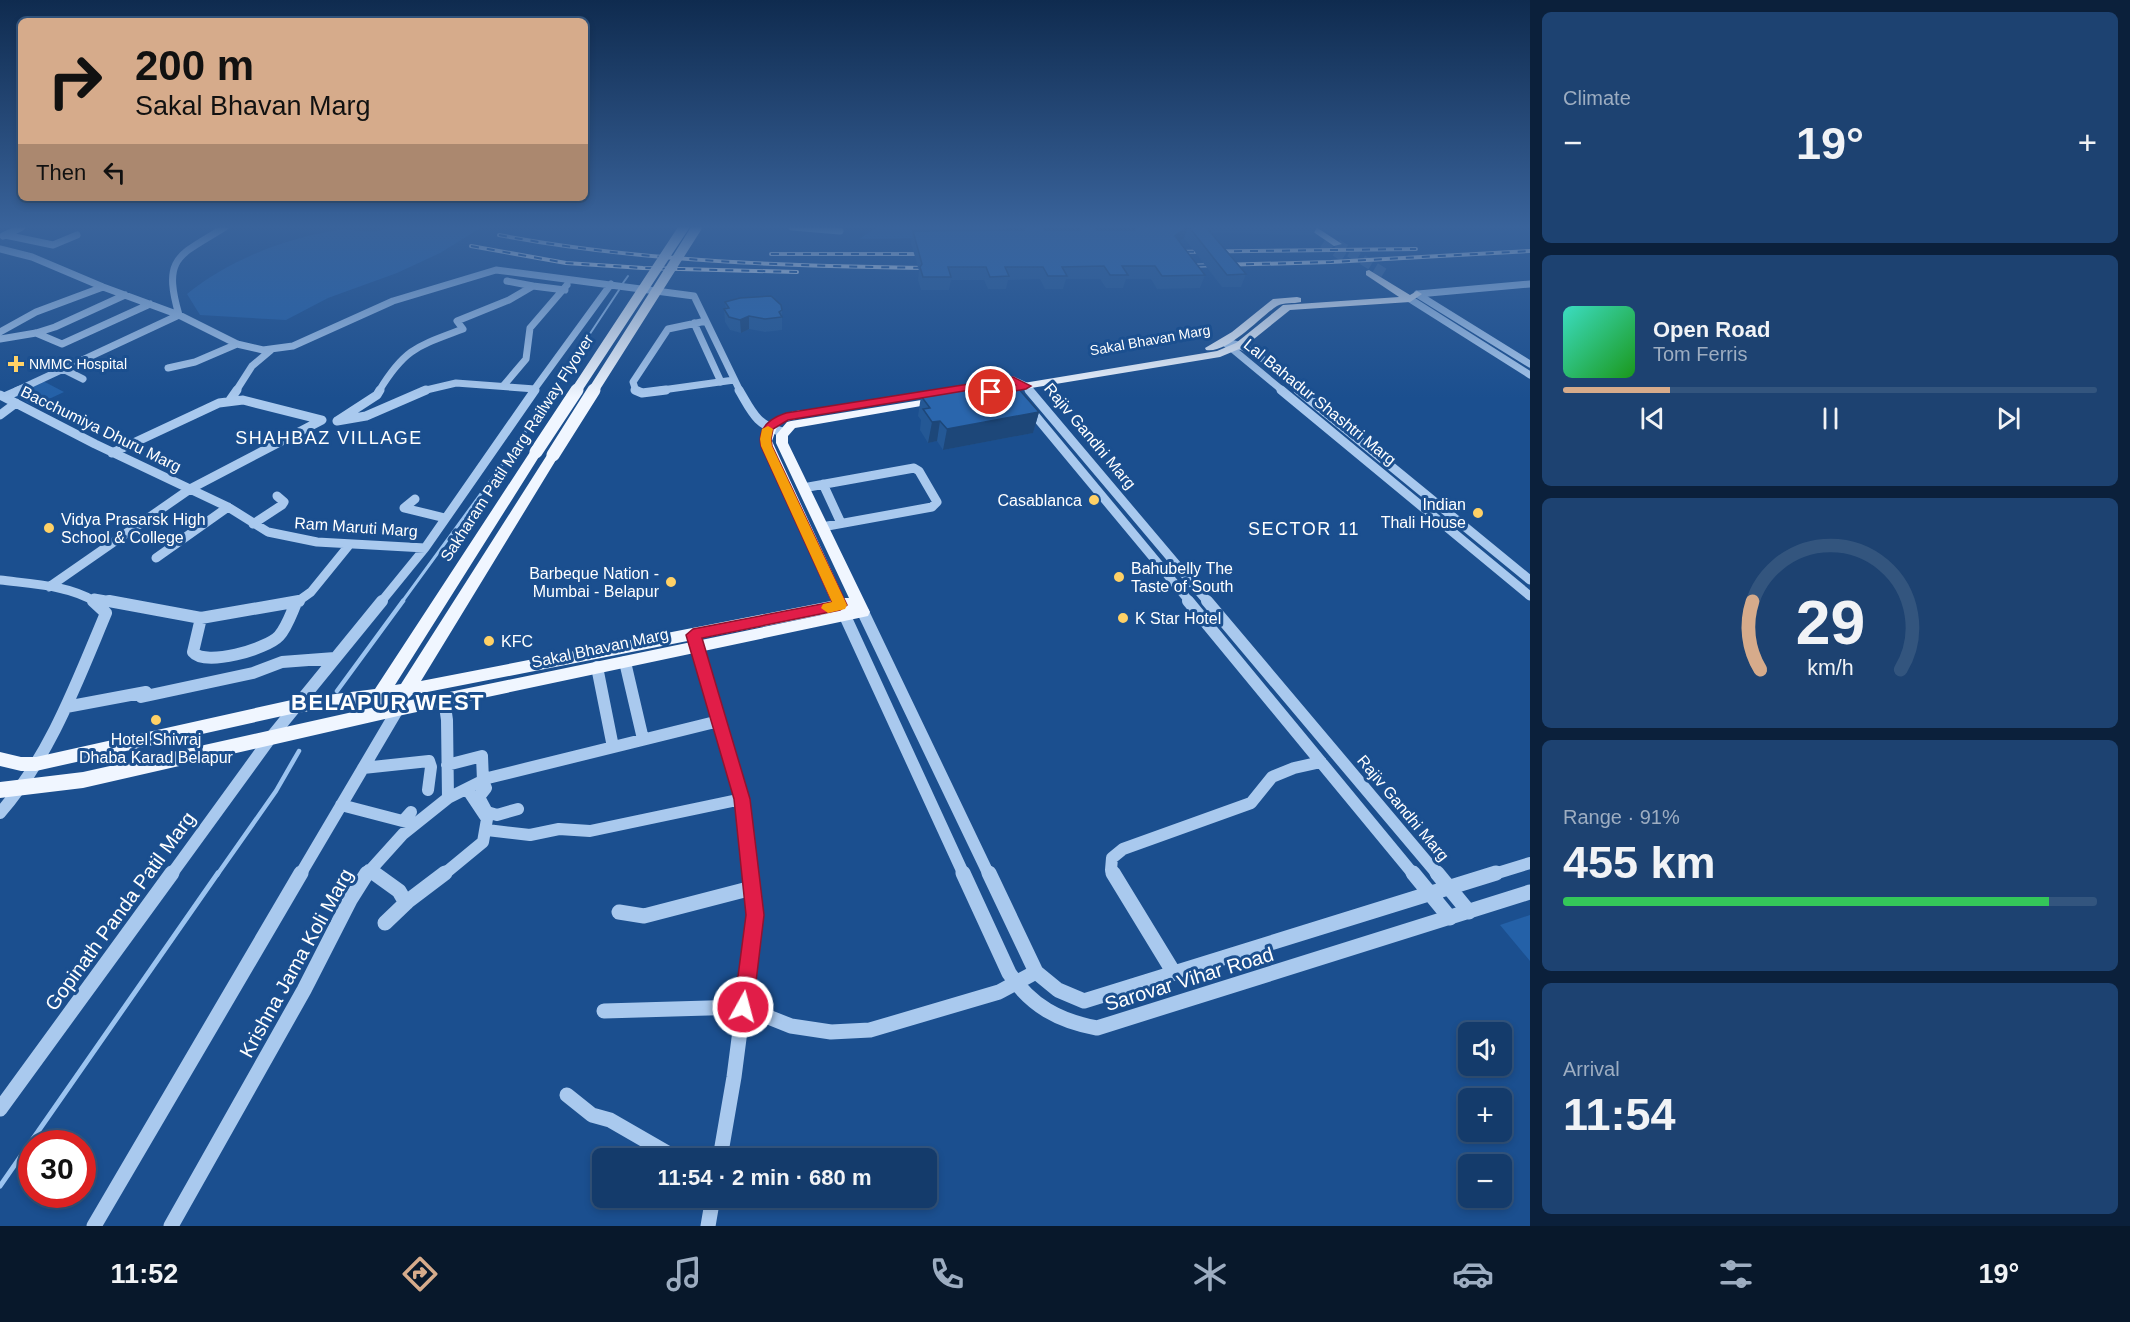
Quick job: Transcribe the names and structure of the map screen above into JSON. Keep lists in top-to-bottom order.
{
  "streets": {
    "main road": ["Sakal Bhavan Marg", "Sakharam Patil Marg Railway Flyover"],
    "street": [
      "Lal Bahadur Shashtri Marg",
      "Bacchumiya Dhuru Marg",
      "Rajiv Gandhi Marg",
      "Ram Maruti Marg",
      "Gopinath Panda Patil Marg",
      "Krishna Jama Koli Marg",
      "Sarovar Vihar Road"
    ]
  },
  "crossings": [
    ["Sakal Bhavan Marg", "Lal Bahadur Shashtri Marg"],
    ["Sakal Bhavan Marg", "Rajiv Gandhi Marg"],
    ["Sakal Bhavan Marg", "Sakharam Patil Marg Railway Flyover"],
    ["Sakal Bhavan Marg", "Gopinath Panda Patil Marg"],
    ["Sakal Bhavan Marg", "Sarovar Vihar Road"],
    ["Bacchumiya Dhuru Marg", "Ram Maruti Marg"],
    ["Rajiv Gandhi Marg", "Sarovar Vihar Road"],
    ["Ram Maruti Marg", "Gopinath Panda Patil Marg"]
  ],
  "districts": ["SHAHBAZ VILLAGE", "SECTOR 11", "BELAPUR WEST"],
  "places": {
    "health": ["NMMC Hospital"],
    "other": [
      "Casablanca",
      "Indian Thali House",
      "Vidya Prasarsk High School & College",
      "Bahubelly The Taste of South",
      "Barbeque Nation - Mumbai - Belapur",
      "K Star Hotel",
      "KFC",
      "Hotel Shivraj Dhaba Karad Belapur"
    ]
  },
  "page": {
    "tile": [
      "Climate",
      ["Range · 91%", "455 km"],
      ["Arrival", "11:54"]
    ],
    "turn": ["200 m", "Sakal Bhavan Marg"],
    "heat": ["−", "19°", "+"],
    "then": "Then",
    "song": ["Open Road", "Tom Ferris"],
    "map_buttons": ["+", "−"],
    "limit": "30",
    "trip": "11:54 · 2 min · 680 m",
    "tabs": ["11:52", "19°"],
    "gauge": ["29", "km/h"]
  }
}
